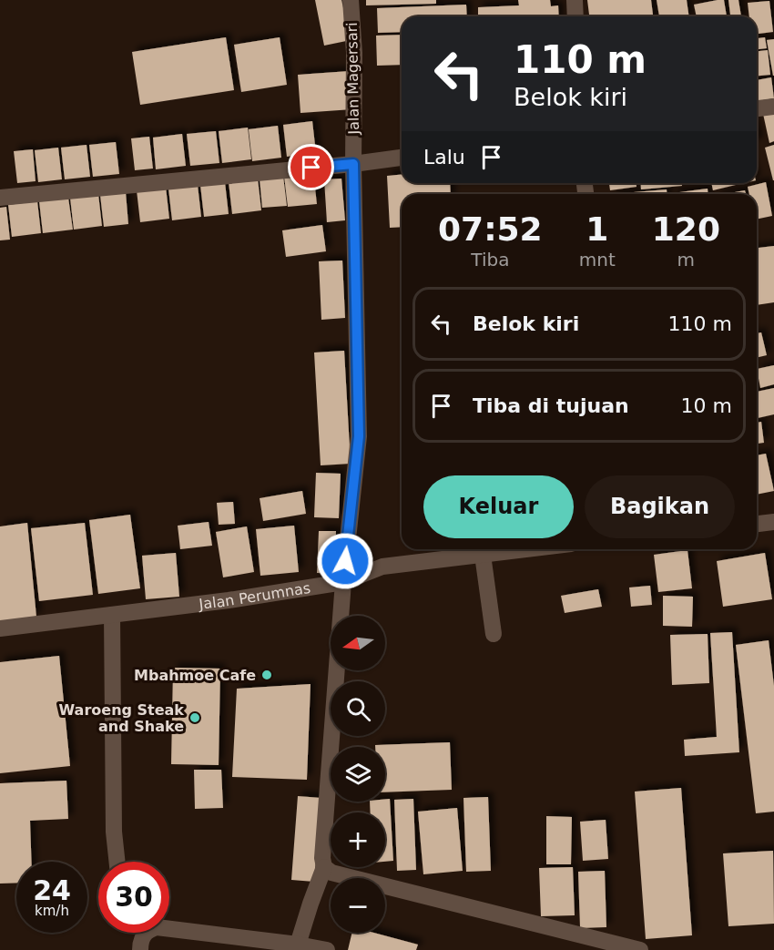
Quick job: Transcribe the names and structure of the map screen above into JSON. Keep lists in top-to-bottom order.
{
  "streets": {
    "street": ["Jalan Magersari", "Jalan Perumnas"]
  },
  "crossings": [
    ["Jalan Magersari", "Jalan Perumnas"]
  ],
  "places": ["Mbahmoe Cafe", "Waroeng Steak and Shake"],
  "north": "left",
  "page": {
    "turn": ["110 m", "Belok kiri"],
    "then": "Lalu",
    "eta": [
      "07:52",
      "Tiba",
      "1",
      "mnt",
      "120",
      "m"
    ],
    "list": [
      {
        "name": "Belok kiri",
        "value": "110 m"
      },
      {
        "name": "Tiba di tujuan",
        "value": "10 m"
      }
    ],
    "buttons": ["Keluar", "Bagikan"],
    "map_buttons": ["+", "−"],
    "speed": "24 km/h",
    "limit": "30"
  }
}
